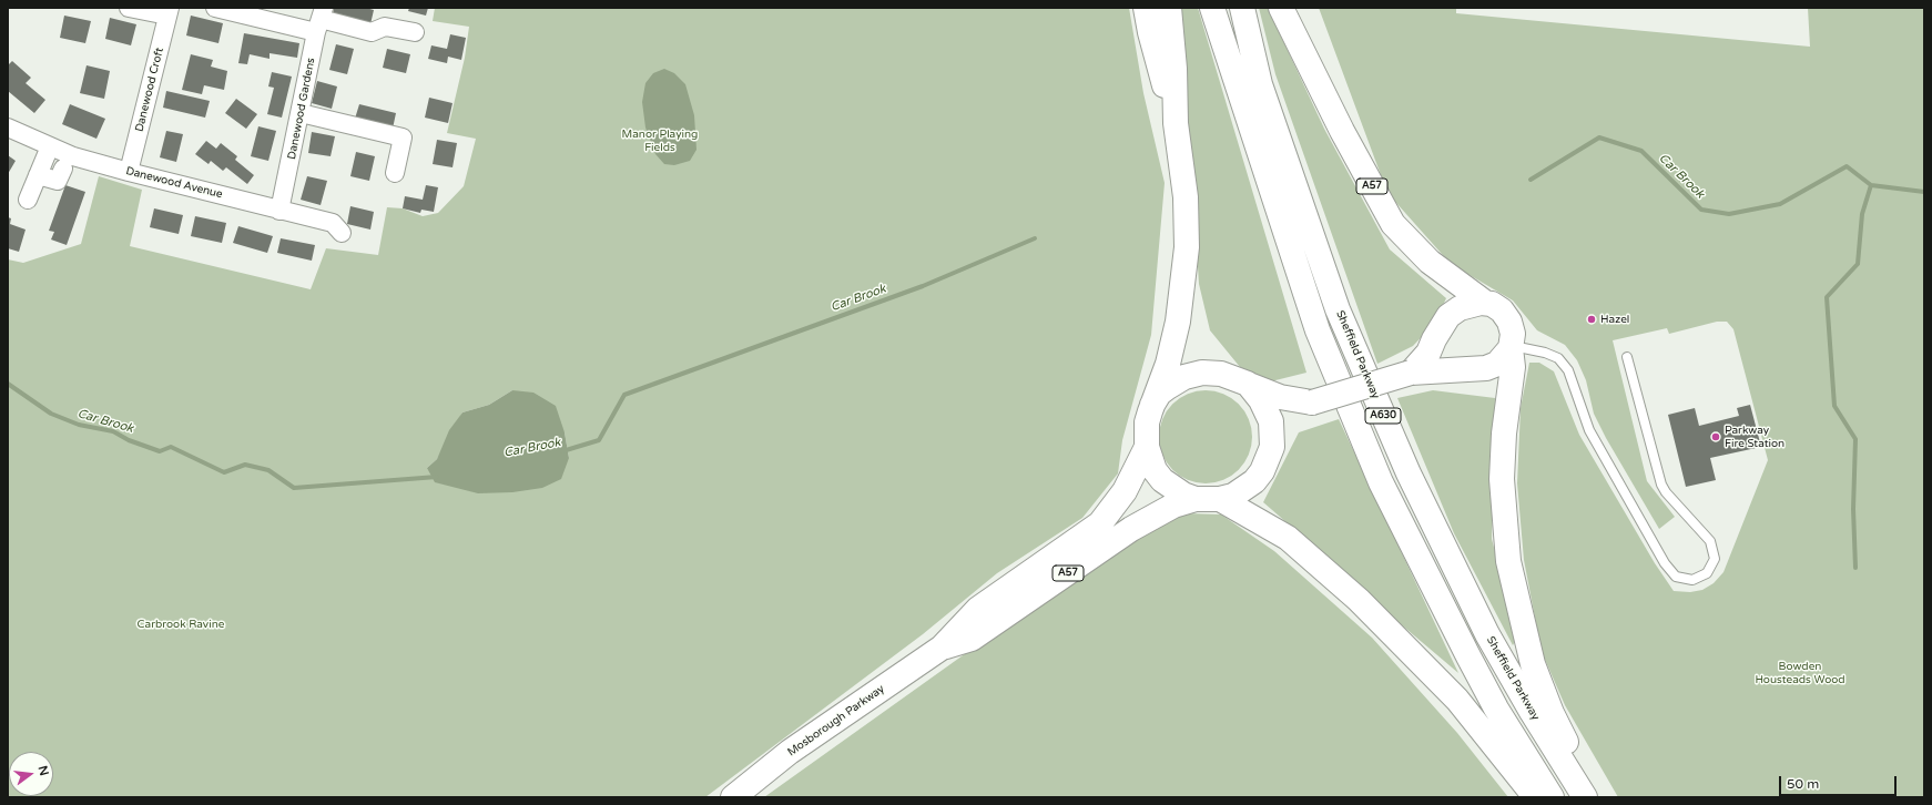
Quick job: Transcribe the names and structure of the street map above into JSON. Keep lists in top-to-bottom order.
{
  "streets": {
    "highway": [
      "A57",
      "Sheffield Parkway",
      "A630",
      "Mosborough Parkway"
    ],
    "street": ["Danewood Croft", "Danewood Gardens", "Danewood Avenue"]
  },
  "crossings": [
    ["Danewood Croft", "Danewood Avenue"],
    ["Danewood Gardens", "Danewood Avenue"],
    ["A57", "Mosborough Parkway"]
  ],
  "water": ["Car Brook"],
  "parks": ["Manor Playing Fields", "Carbrook Ravine", "Bowden Housteads Wood"],
  "places": ["Hazel", "Parkway Fire Station"],
  "scale_bar": "50 m",
  "north": "right"
}
